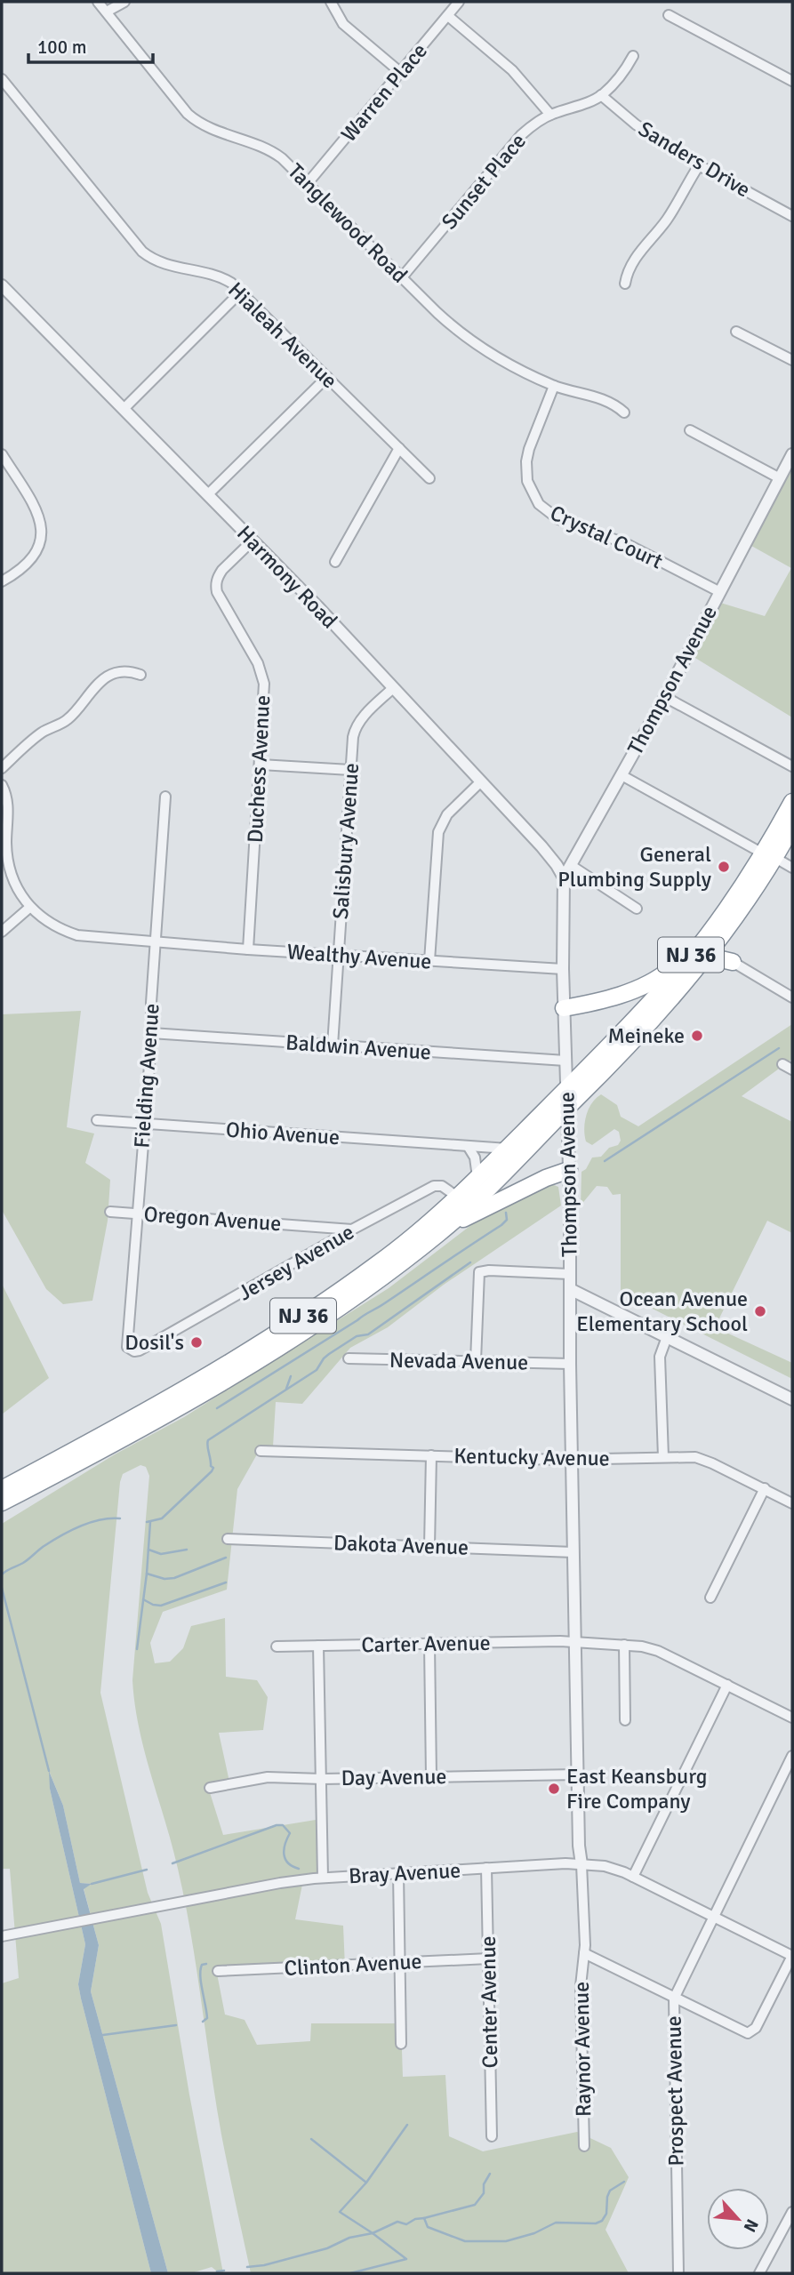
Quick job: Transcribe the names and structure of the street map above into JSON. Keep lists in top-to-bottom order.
{
  "streets": {
    "highway": ["NJ 36"],
    "street": [
      "Warren Place",
      "Sanders Drive",
      "Sunset Place",
      "Tanglewood Road",
      "Hialeah Avenue",
      "Crystal Court",
      "Harmony Road",
      "Thompson Avenue",
      "Duchess Avenue",
      "Salisbury Avenue",
      "Wealthy Avenue",
      "Baldwin Avenue",
      "Fielding Avenue",
      "Ohio Avenue",
      "Oregon Avenue",
      "Jersey Avenue",
      "Nevada Avenue",
      "Kentucky Avenue",
      "Dakota Avenue",
      "Carter Avenue",
      "Day Avenue",
      "Bray Avenue",
      "Clinton Avenue",
      "Center Avenue",
      "Raynor Avenue",
      "Prospect Avenue"
    ]
  },
  "crossings": [
    ["Warren Place", "Tanglewood Road"],
    ["Sanders Drive", "Sunset Place"],
    ["Sunset Place", "Tanglewood Road"],
    ["Tanglewood Road", "Crystal Court"],
    ["Crystal Court", "Thompson Avenue"],
    ["Harmony Road", "Thompson Avenue"],
    ["Harmony Road", "Duchess Avenue"],
    ["Harmony Road", "Salisbury Avenue"],
    ["Thompson Avenue", "NJ 36"],
    ["Thompson Avenue", "Wealthy Avenue"],
    ["Thompson Avenue", "Baldwin Avenue"],
    ["Thompson Avenue", "Nevada Avenue"],
    ["Thompson Avenue", "Kentucky Avenue"],
    ["Thompson Avenue", "Dakota Avenue"],
    ["Thompson Avenue", "Carter Avenue"],
    ["Thompson Avenue", "Day Avenue"],
    ["Thompson Avenue", "Bray Avenue"],
    ["Thompson Avenue", "Raynor Avenue"],
    ["Duchess Avenue", "Wealthy Avenue"],
    ["Salisbury Avenue", "Wealthy Avenue"],
    ["Salisbury Avenue", "Baldwin Avenue"],
    ["NJ 36", "Ohio Avenue"],
    ["NJ 36", "Jersey Avenue"],
    ["Wealthy Avenue", "Fielding Avenue"],
    ["Baldwin Avenue", "Fielding Avenue"],
    ["Fielding Avenue", "Ohio Avenue"],
    ["Fielding Avenue", "Oregon Avenue"],
    ["Fielding Avenue", "Jersey Avenue"],
    ["Oregon Avenue", "Jersey Avenue"],
    ["Bray Avenue", "Center Avenue"],
    ["Bray Avenue", "Prospect Avenue"],
    ["Clinton Avenue", "Center Avenue"]
  ],
  "places": [
    "General Plumbing Supply",
    "Meineke",
    "Ocean Avenue Elementary School",
    "Dosil's",
    "East Keansburg Fire Company"
  ],
  "scale_bar": "100 m",
  "north": "bottom right"
}
